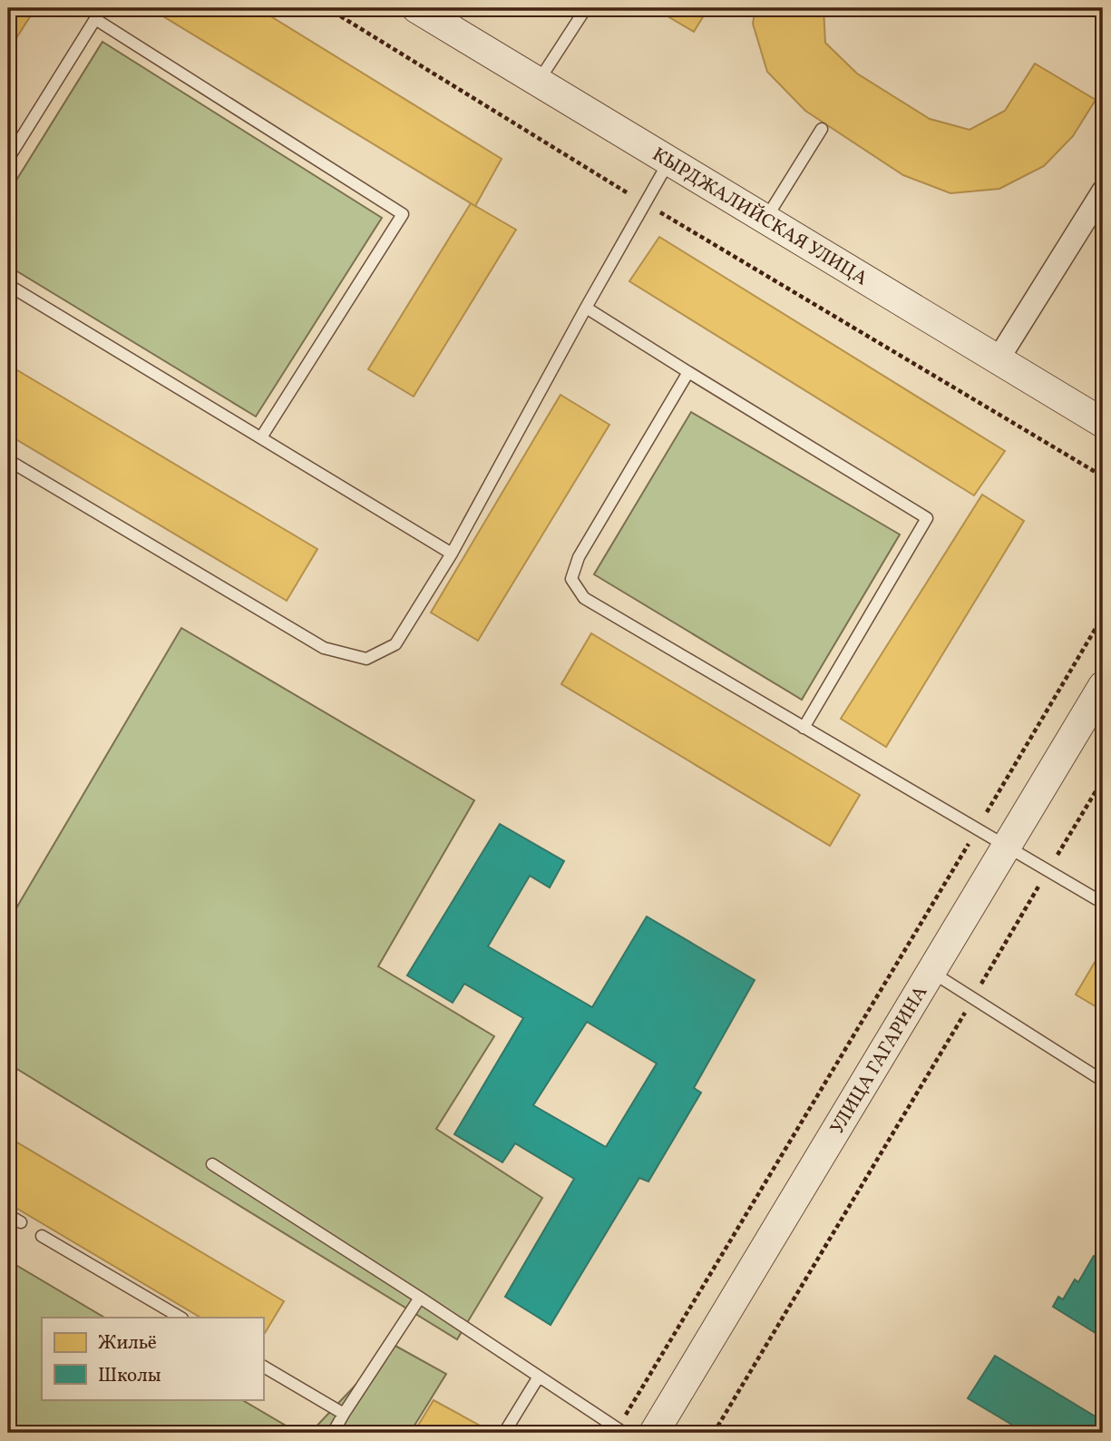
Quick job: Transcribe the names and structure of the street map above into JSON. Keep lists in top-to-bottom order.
{
  "streets": {
    "street": ["КЫРДЖАЛИЙСКАЯ УЛИЦА", "УЛИЦА ГАГАРИНА"]
  },
  "legend": ["Жильё", "Школы"]
}
